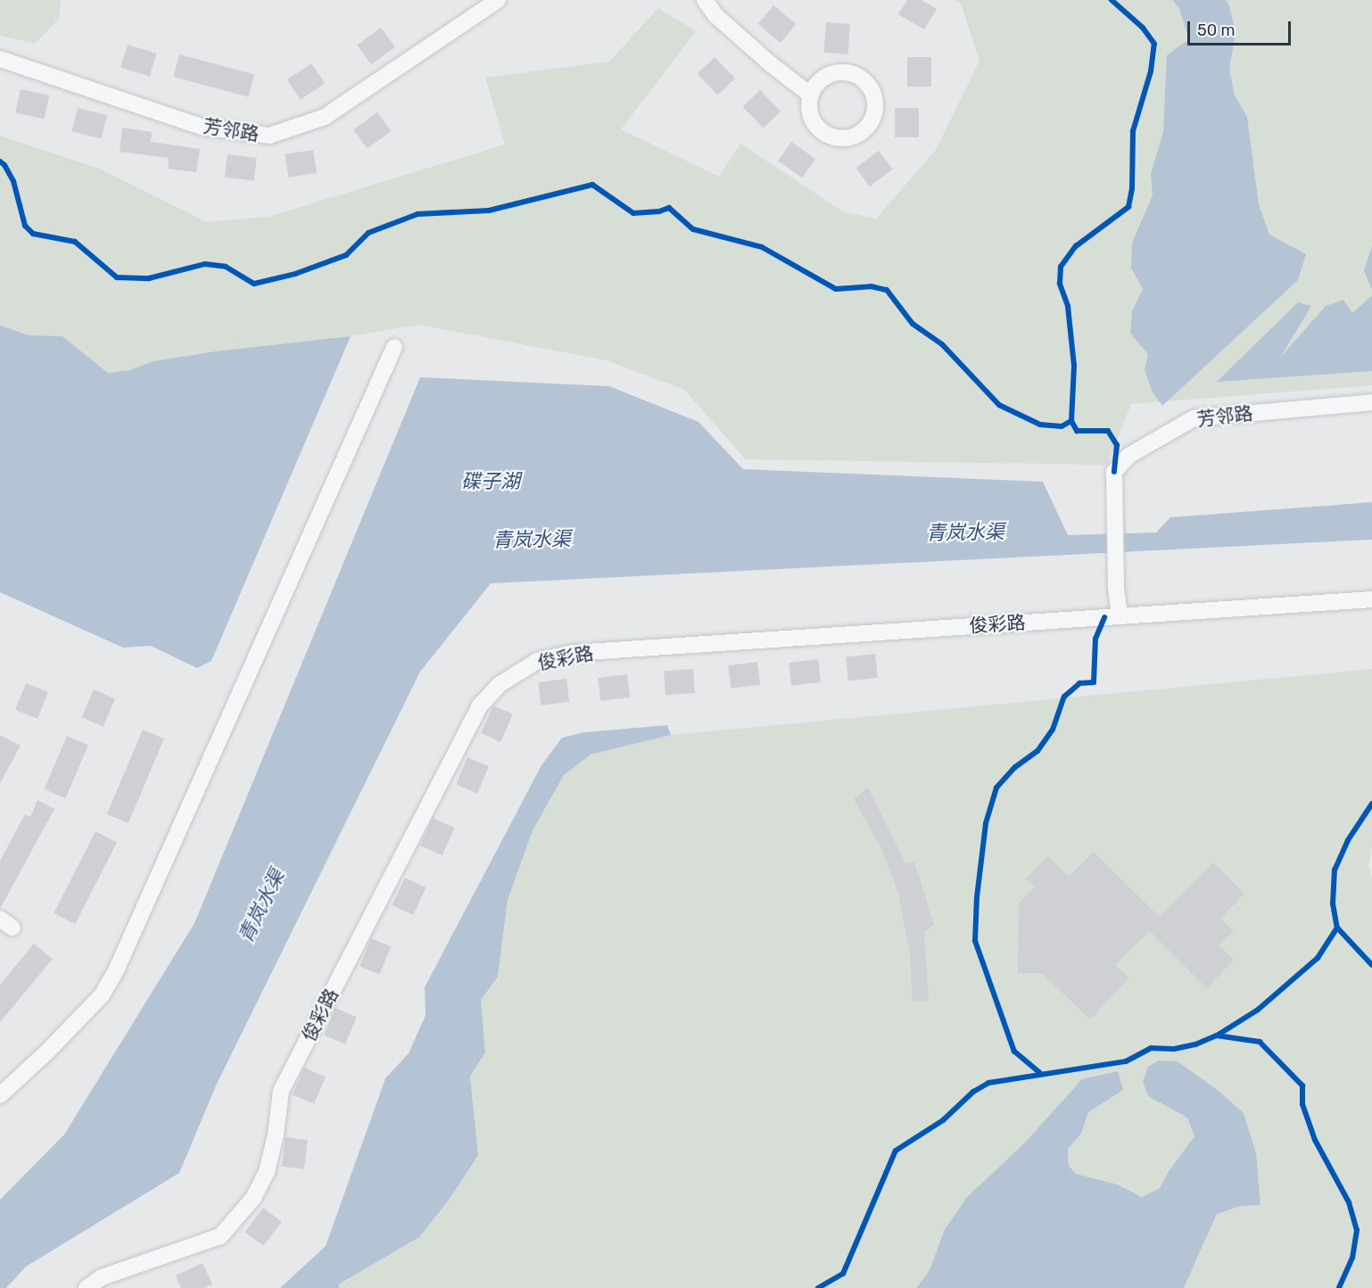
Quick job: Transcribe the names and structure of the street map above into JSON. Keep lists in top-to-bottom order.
{
  "streets": {
    "street": ["芳邻路", "俊彩路"]
  },
  "crossings": [
    ["芳邻路", "俊彩路"]
  ],
  "water": ["碟子湖", "青岚水渠"],
  "scale_bar": "50 m"
}
